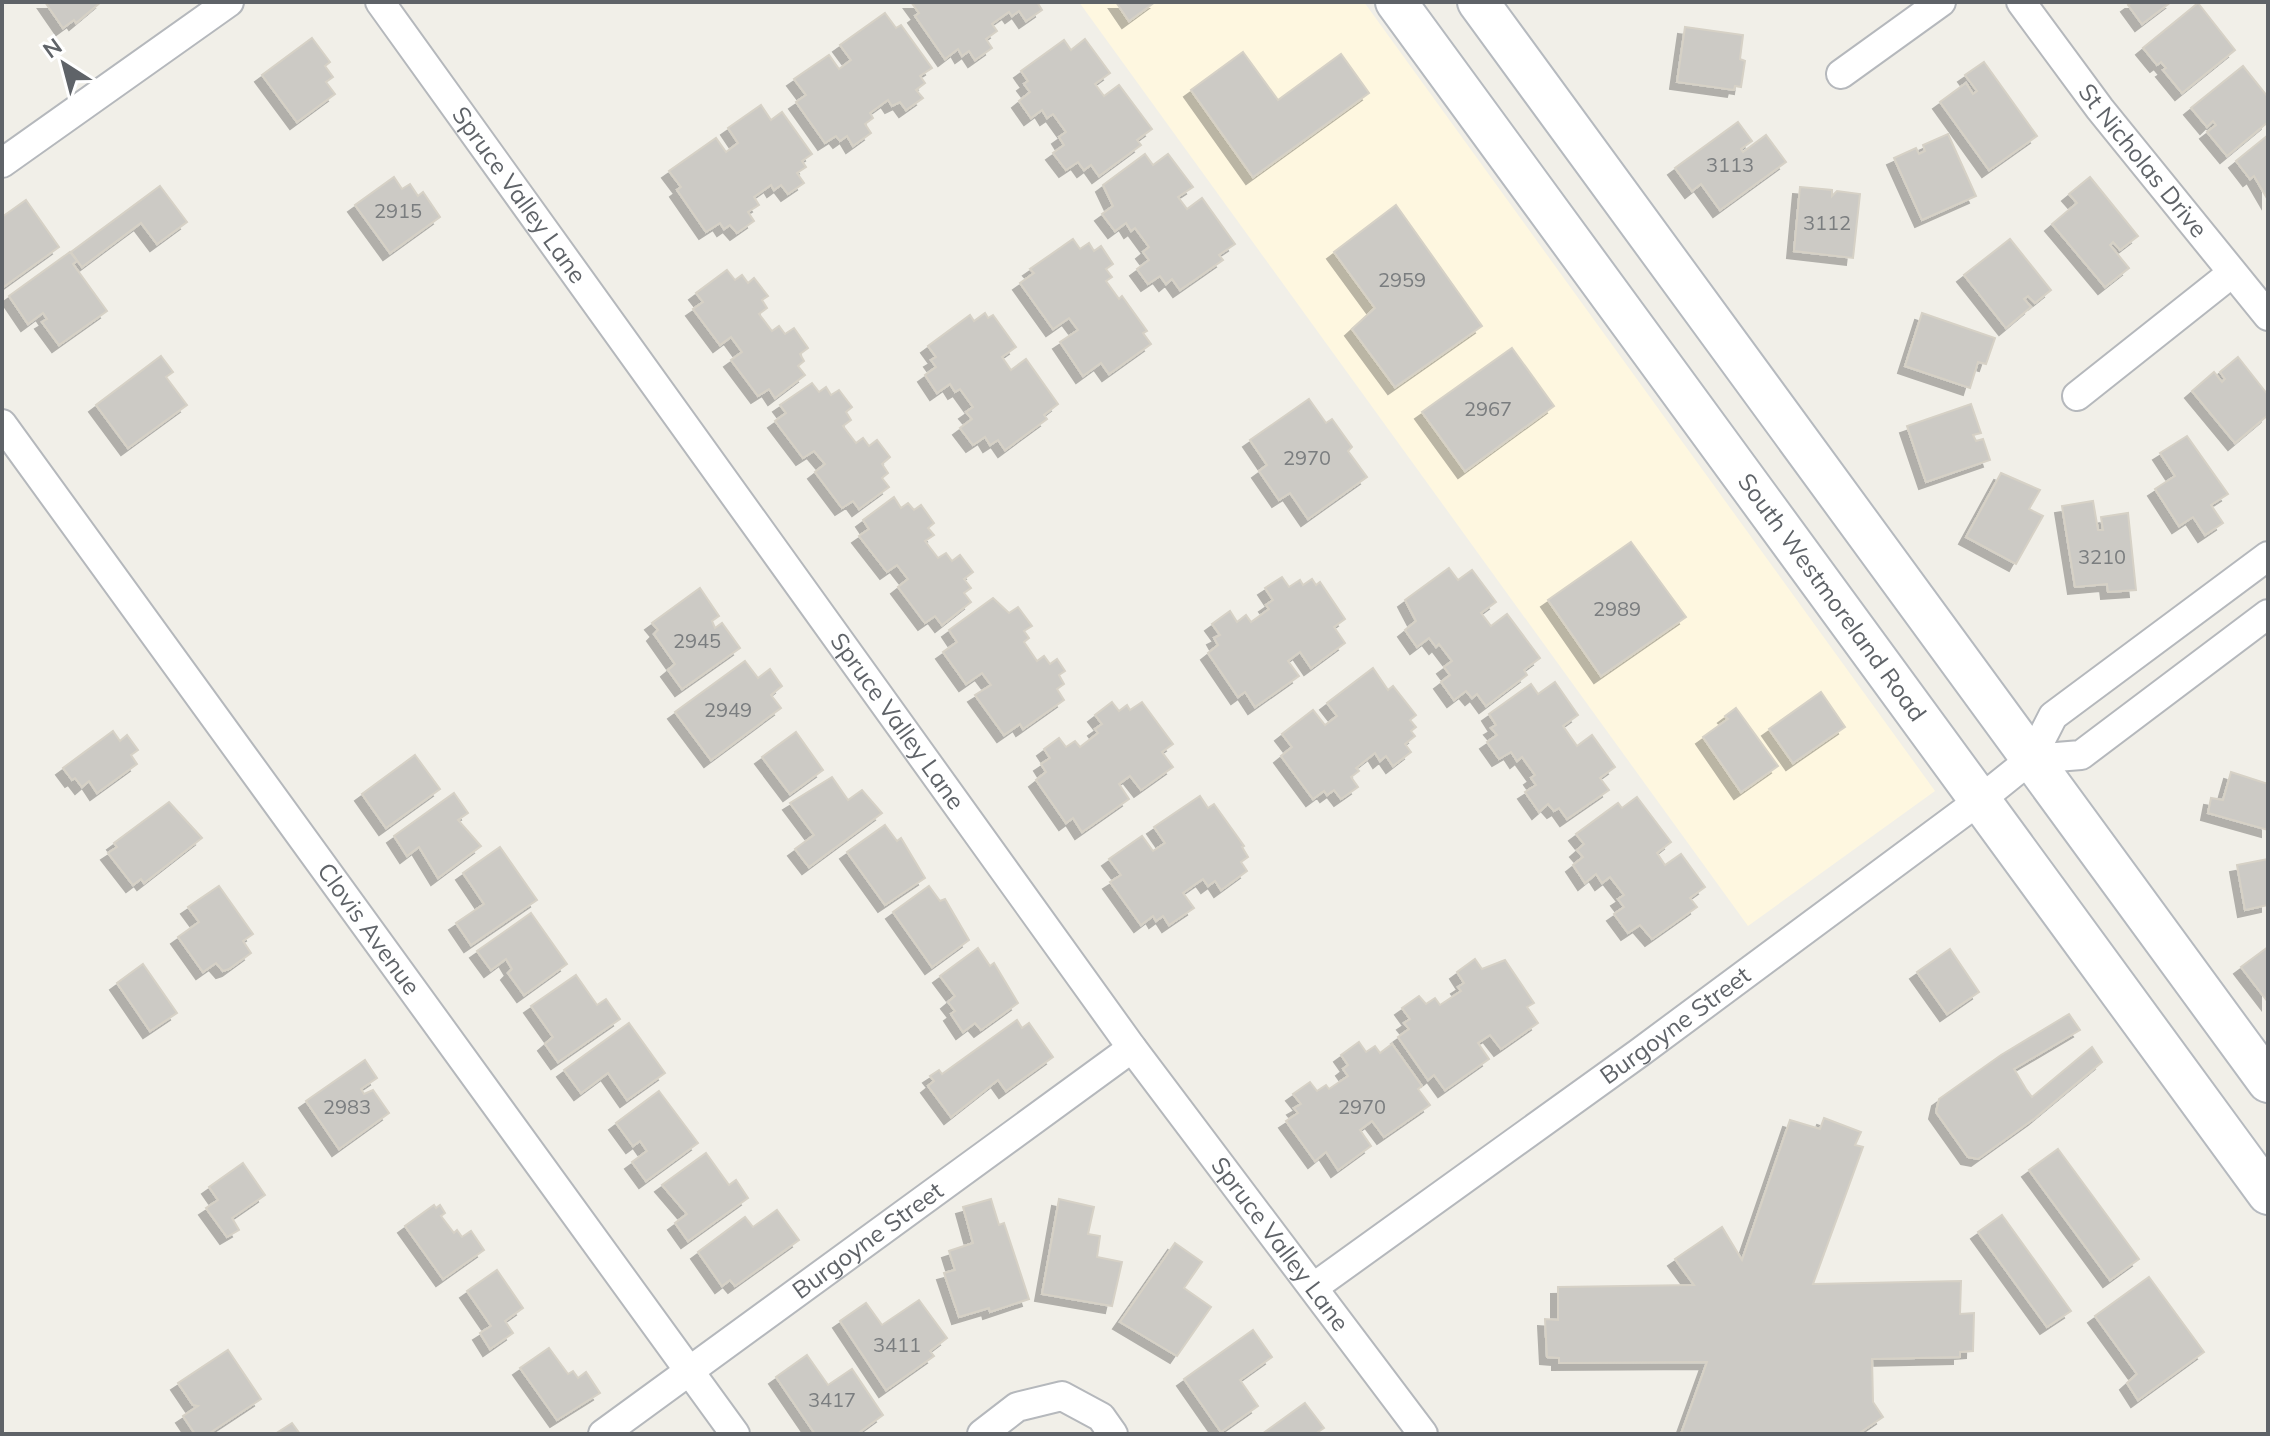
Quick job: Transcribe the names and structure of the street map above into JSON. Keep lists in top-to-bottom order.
{
  "streets": {
    "main road": ["South Westmoreland Road"],
    "street": [
      "St Nicholas Drive",
      "Spruce Valley Lane",
      "Clovis Avenue",
      "Burgoyne Street"
    ]
  },
  "crossings": [
    ["Spruce Valley Lane", "Burgoyne Street"],
    ["South Westmoreland Road", "Burgoyne Street"],
    ["Clovis Avenue", "Burgoyne Street"]
  ],
  "house_numbers": [
    "3113",
    "2915",
    "3112",
    "2959",
    "2967",
    "2970",
    "3210",
    "2989",
    "2945",
    "2949",
    "2983",
    "2970",
    "3411",
    "3417"
  ],
  "north": "top left"
}
